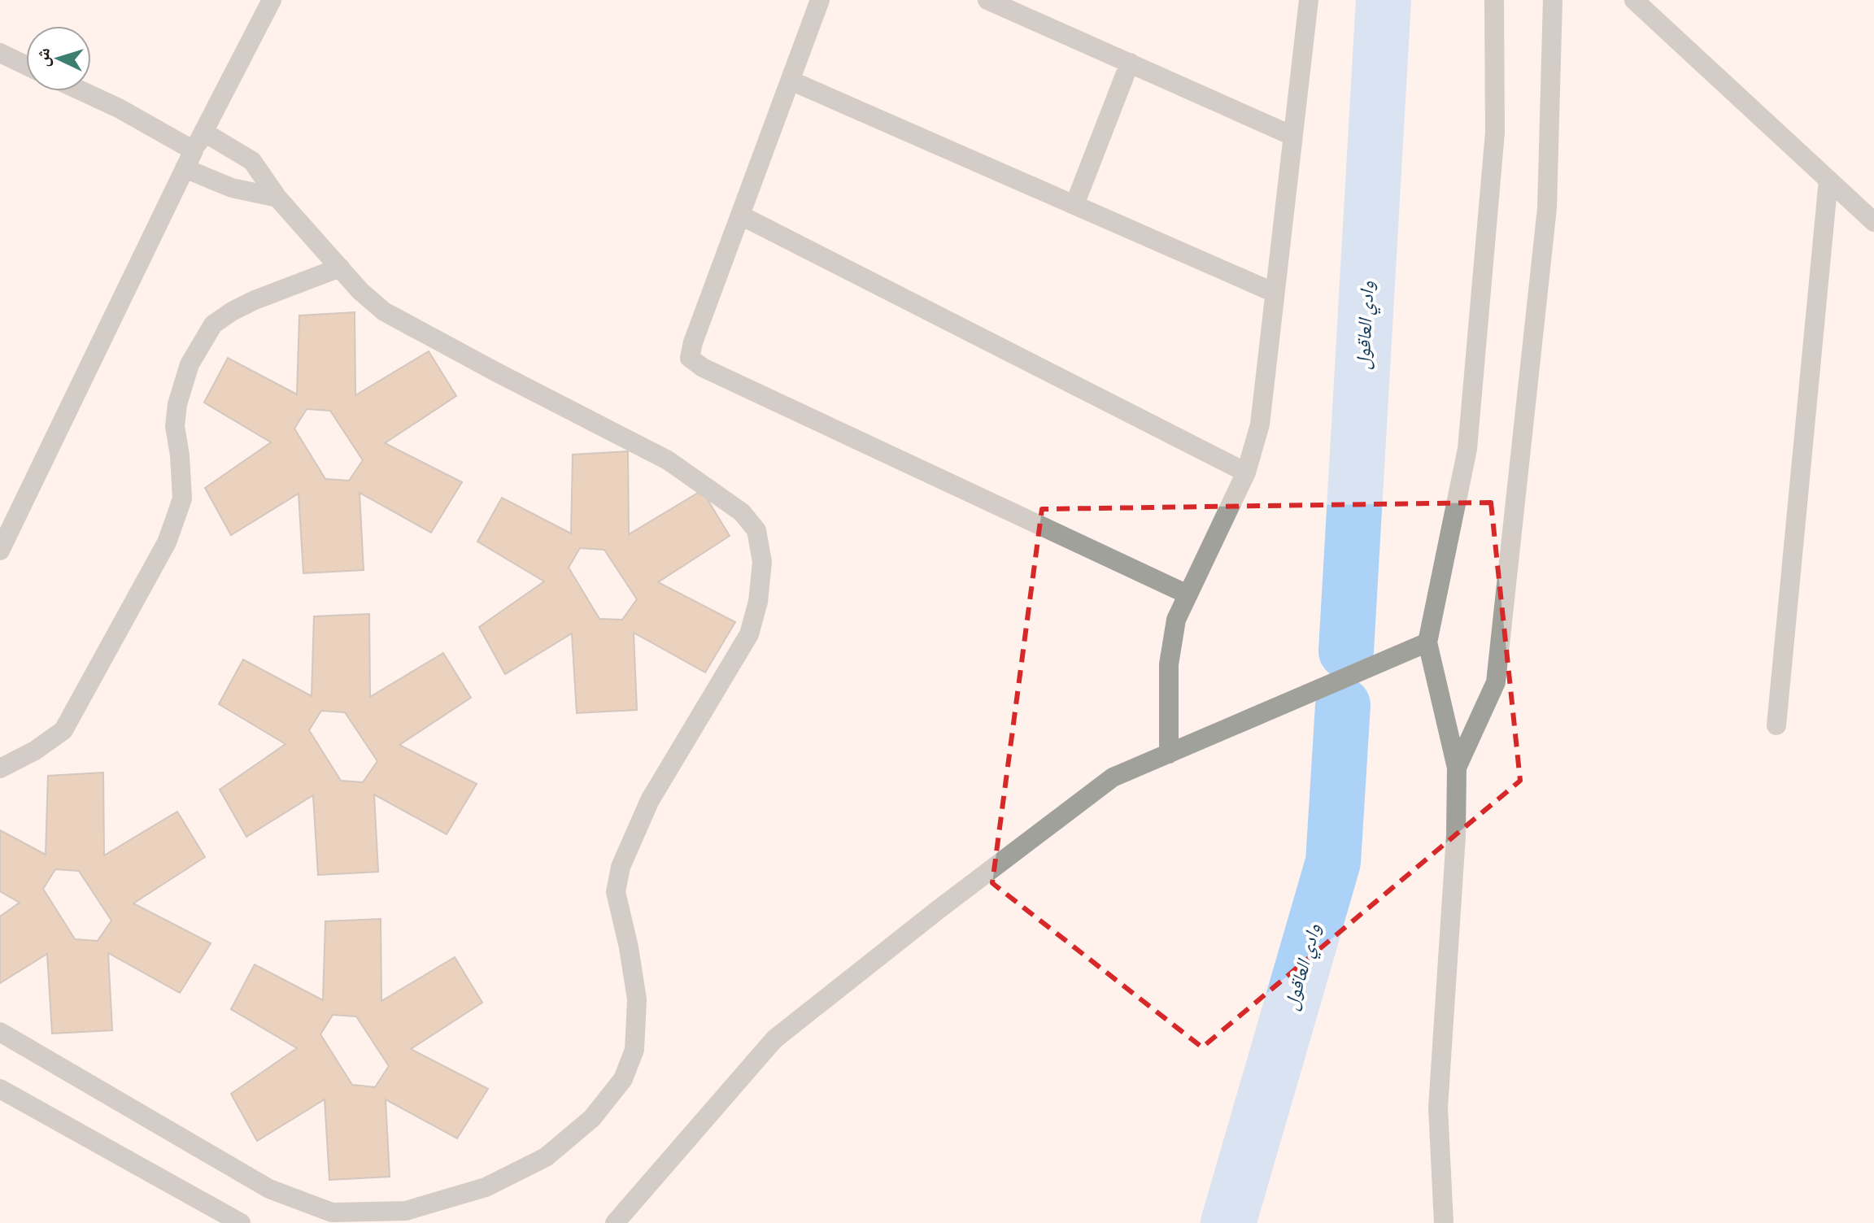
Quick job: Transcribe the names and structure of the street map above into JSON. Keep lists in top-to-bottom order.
{
  "water": ["وادي العاقول"],
  "north": "left"
}
